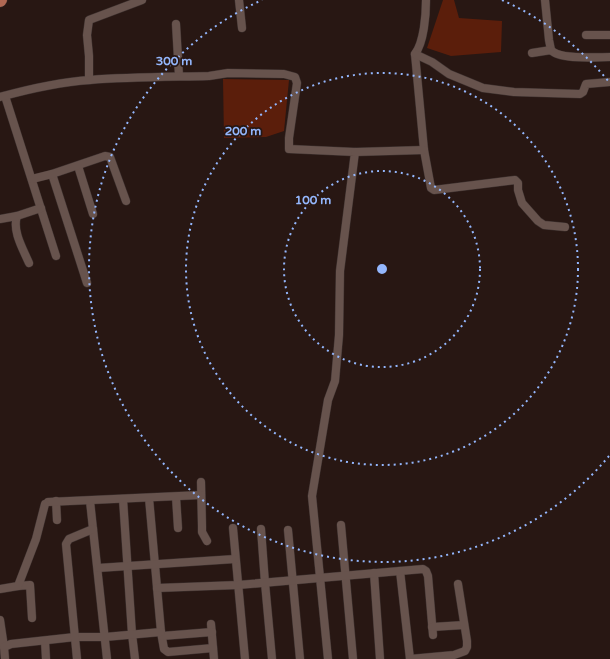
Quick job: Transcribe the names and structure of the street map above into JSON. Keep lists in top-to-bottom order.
{
  "rings": ["300 m", "200 m", "100 m"]
}
